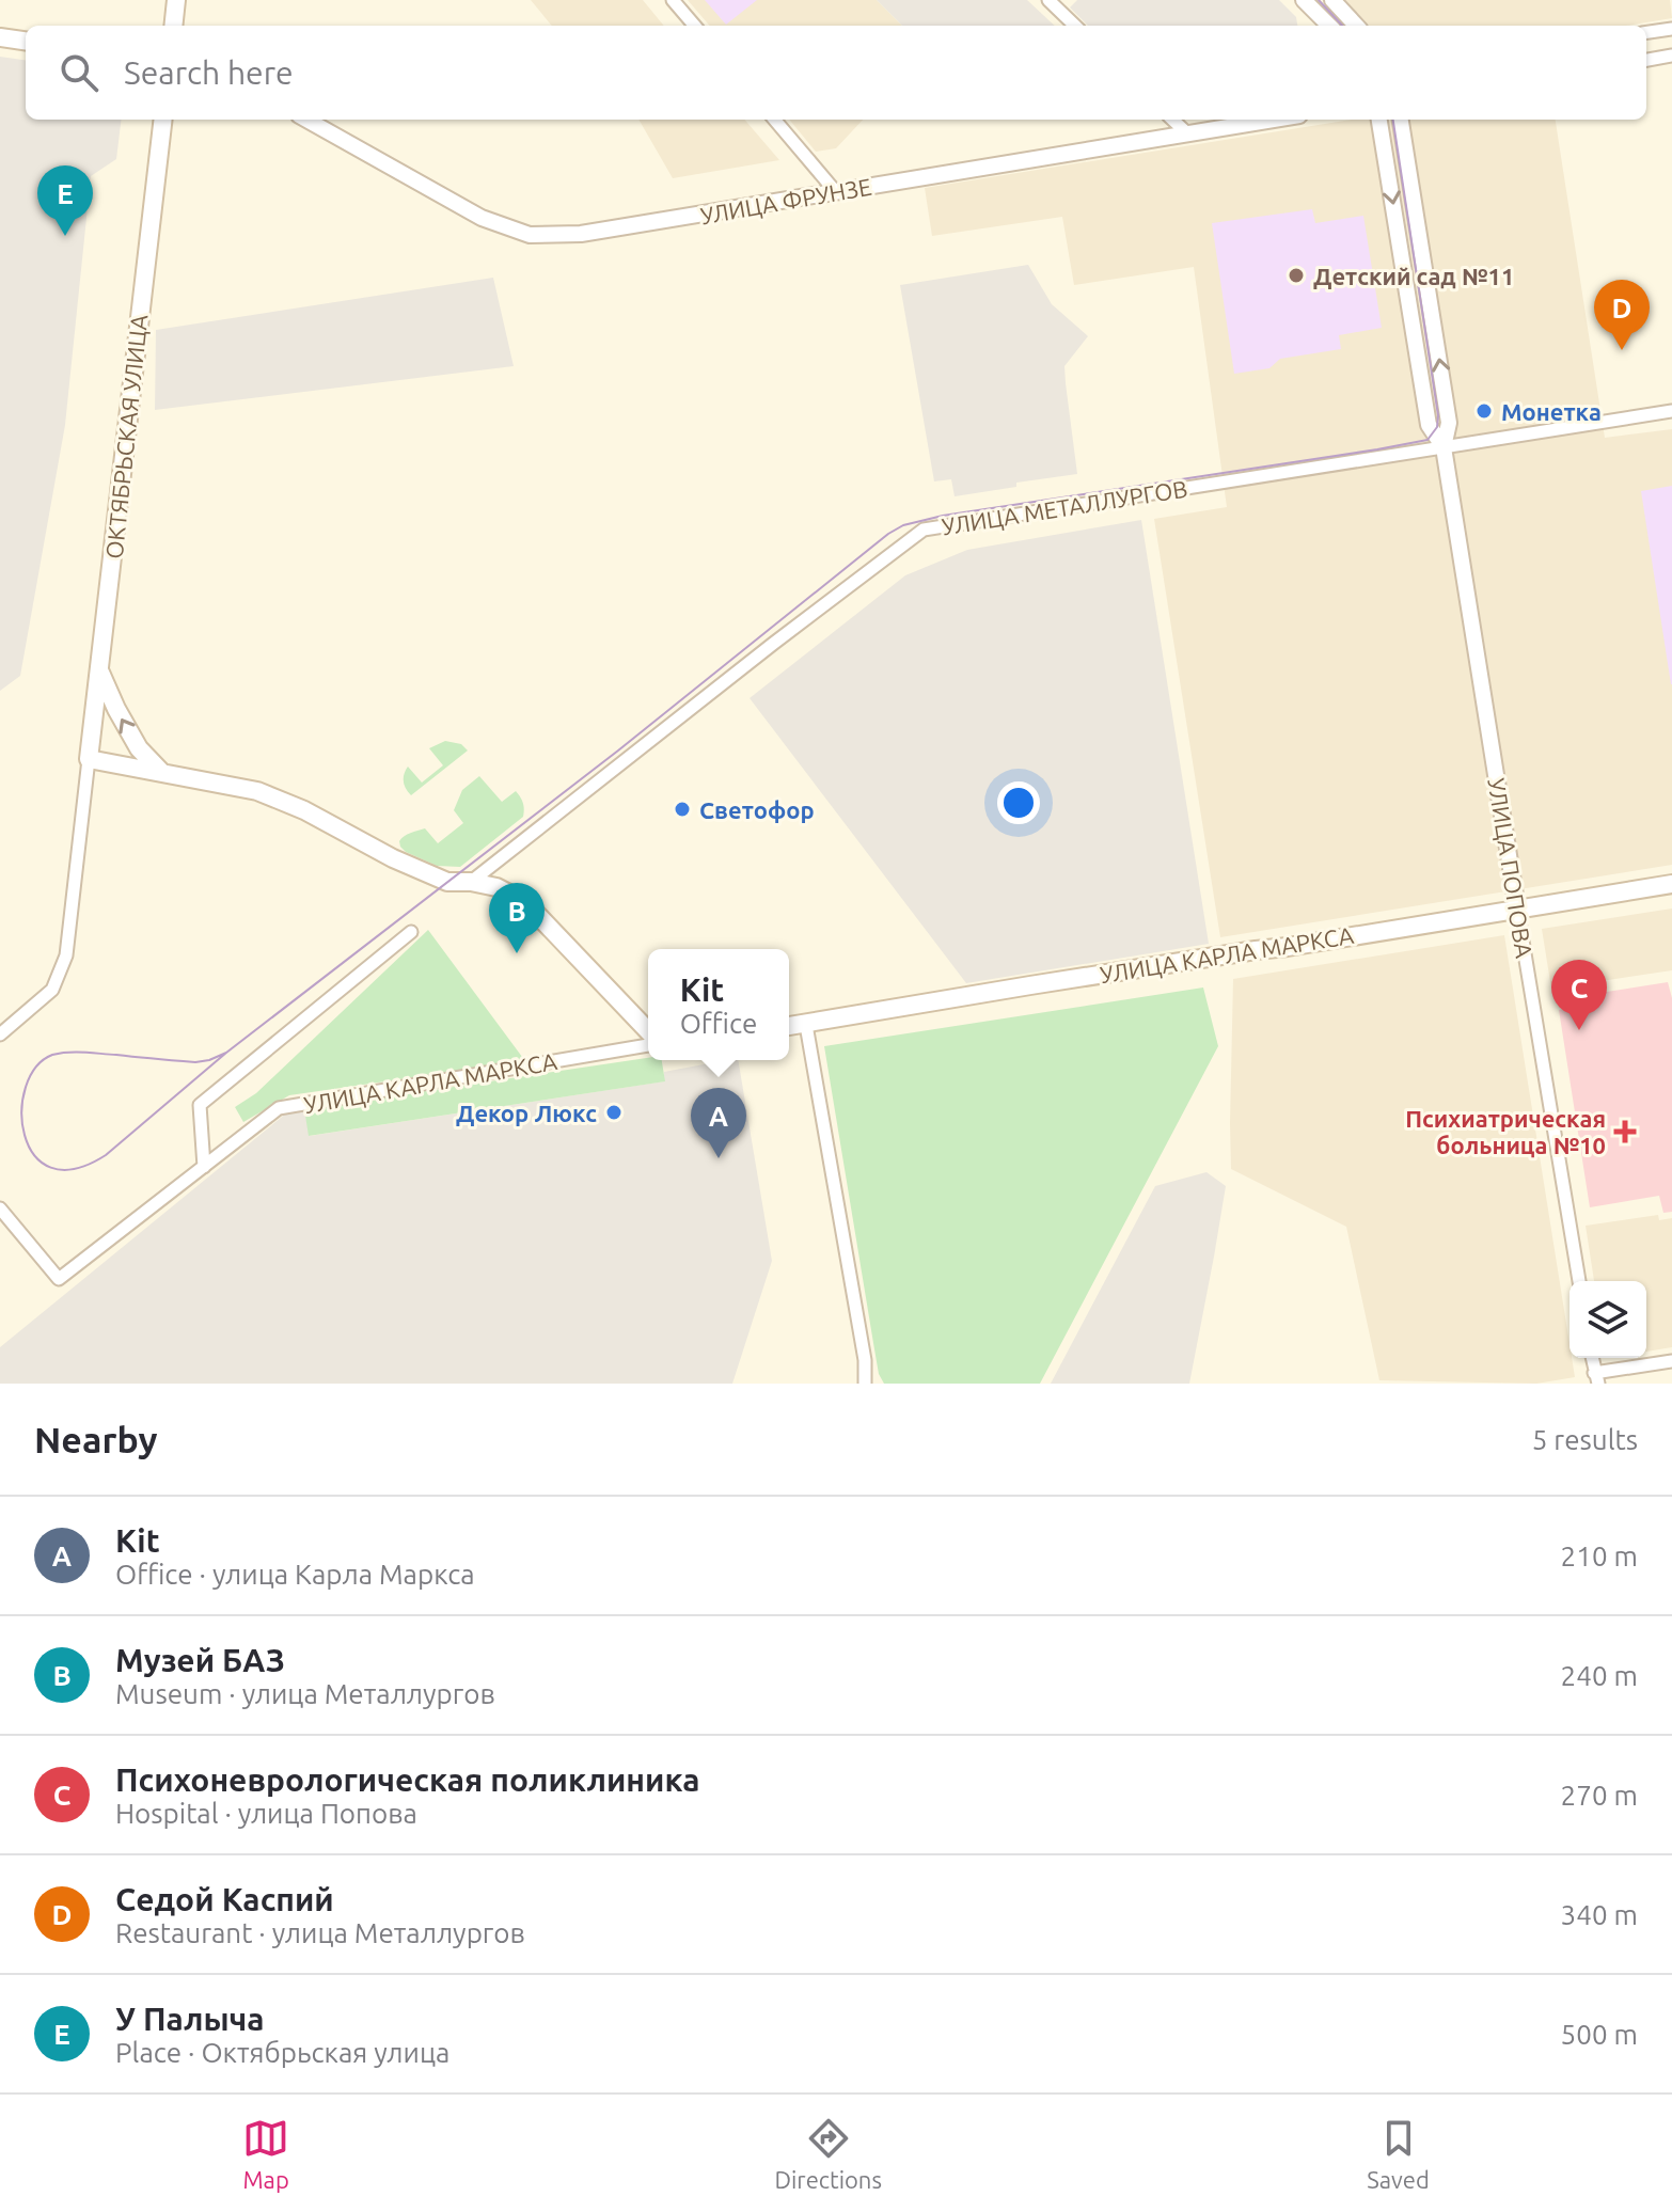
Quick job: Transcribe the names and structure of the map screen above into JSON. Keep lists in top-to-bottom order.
{
  "streets": {
    "main road": ["ОКТЯБРЬСКАЯ УЛИЦА", "УЛИЦА КАРЛА МАРКСА"],
    "street": ["УЛИЦА ФРУНЗЕ", "УЛИЦА МЕТАЛЛУРГОВ", "УЛИЦА ПОПОВА"]
  },
  "crossings": [
    ["УЛИЦА МЕТАЛЛУРГОВ", "УЛИЦА ПОПОВА"],
    ["УЛИЦА ПОПОВА", "УЛИЦА КАРЛА МАРКСА"]
  ],
  "places": {
    "other": [
      "Детский сад №11",
      "Монетка",
      "Светофор",
      "Декор Люкс"
    ],
    "health": ["Психиатрическая больница №10"]
  },
  "page": {
    "search": "Search here",
    "pins": [
      "E",
      "D",
      "B",
      "C",
      "A"
    ],
    "popup": ["Kit", "Office"],
    "heading": ["Nearby", "5 results"],
    "list": [
      {
        "mark": "A",
        "name": "Kit",
        "note": "Office · улица Карла Маркса",
        "value": "210 m"
      },
      {
        "mark": "B",
        "name": "Музей БАЗ",
        "note": "Museum · улица Металлургов",
        "value": "240 m"
      },
      {
        "mark": "C",
        "name": "Психоневрологическая поликлиника",
        "note": "Hospital · улица Попова",
        "value": "270 m"
      },
      {
        "mark": "D",
        "name": "Седой Каспий",
        "note": "Restaurant · улица Металлургов",
        "value": "340 m"
      },
      {
        "mark": "E",
        "name": "У Палыча",
        "note": "Place · Октябрьская улица",
        "value": "500 m"
      }
    ],
    "nav": ["Map", "Directions", "Saved"]
  }
}
